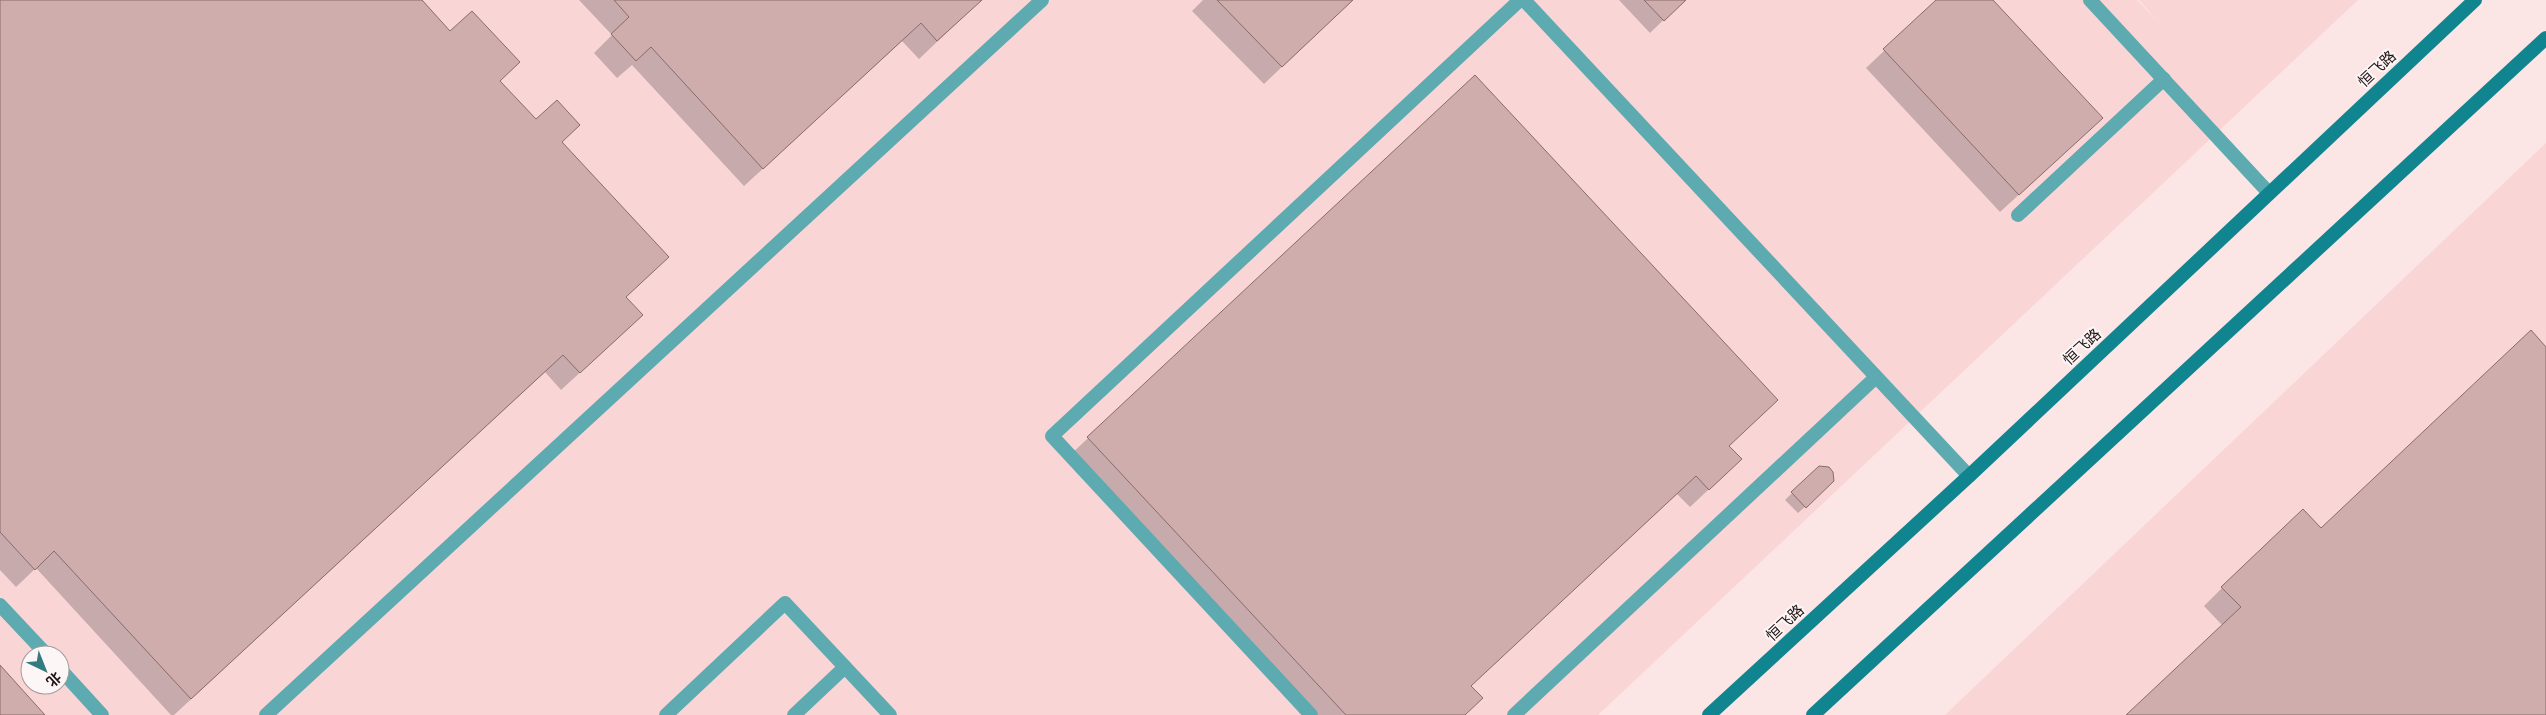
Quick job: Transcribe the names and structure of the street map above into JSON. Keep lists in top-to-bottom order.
{
  "streets": {
    "main road": ["恒飞路"]
  },
  "north": "bottom right"
}
